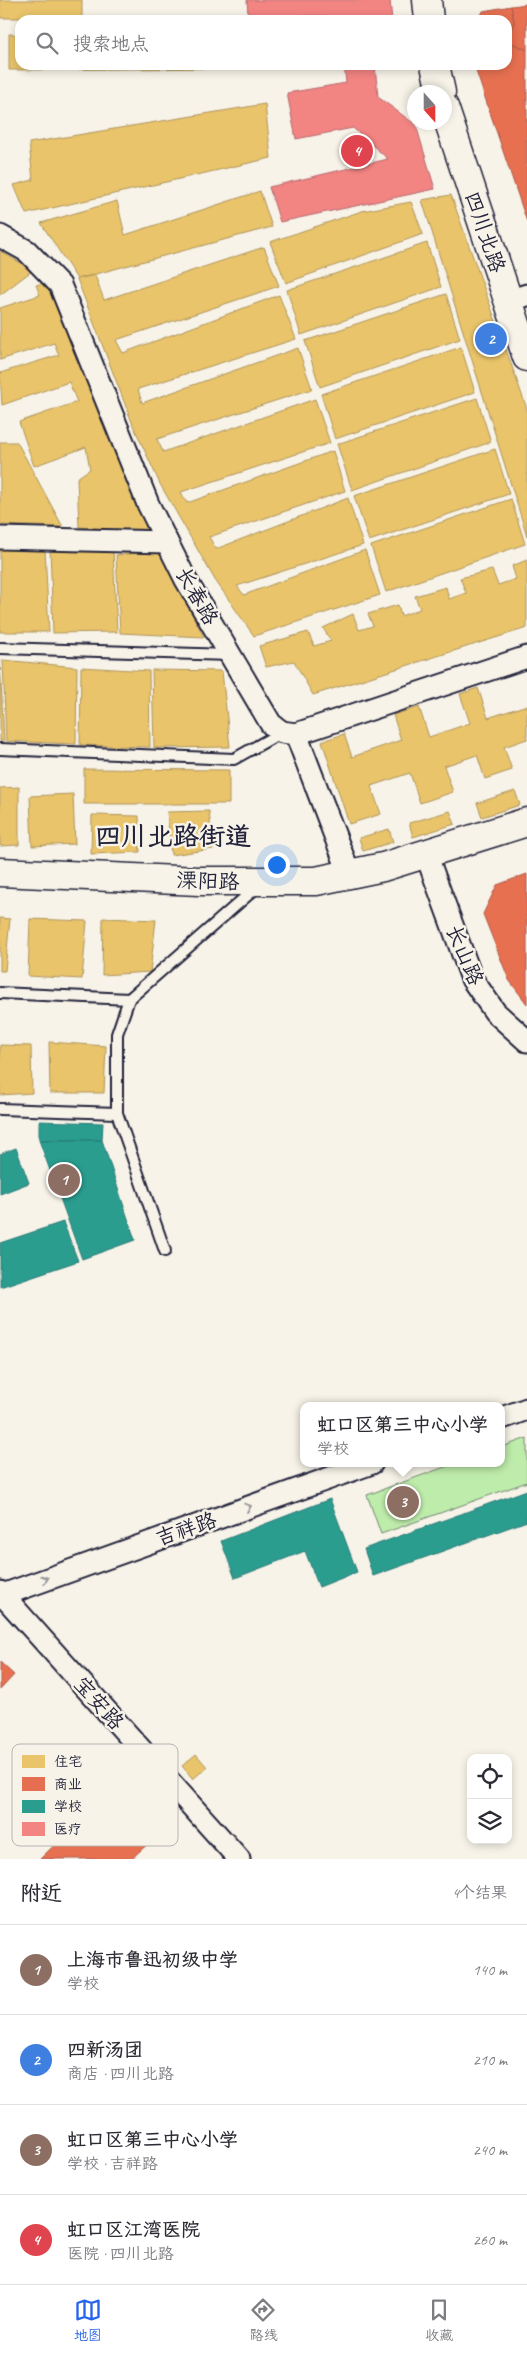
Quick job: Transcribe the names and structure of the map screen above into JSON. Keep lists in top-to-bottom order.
{
  "streets": {
    "street": [
      "四川北路",
      "长春路",
      "溧阳路",
      "长山路",
      "吉祥路",
      "宝安路"
    ]
  },
  "crossings": [
    ["溧阳路", "长山路"],
    ["吉祥路", "宝安路"]
  ],
  "one_way": ["吉祥路"],
  "districts": ["四川北路街道"],
  "legend": [
    "住宅",
    "商业",
    "学校",
    "医疗"
  ],
  "north": "bottom",
  "page": {
    "search": "搜索地点",
    "pins": [
      "4",
      "2",
      "1",
      "3"
    ],
    "popup": ["虹口区第三中心小学", "学校"],
    "heading": ["附近", "4个结果"],
    "list": [
      {
        "mark": "1",
        "name": "上海市鲁迅初级中学",
        "note": "学校",
        "value": "140 m"
      },
      {
        "mark": "2",
        "name": "四新汤团",
        "note": "商店 · 四川北路",
        "value": "210 m"
      },
      {
        "mark": "3",
        "name": "虹口区第三中心小学",
        "note": "学校 · 吉祥路",
        "value": "240 m"
      },
      {
        "mark": "4",
        "name": "虹口区江湾医院",
        "note": "医院 · 四川北路",
        "value": "260 m"
      }
    ],
    "nav": ["地图", "路线", "收藏"]
  }
}
